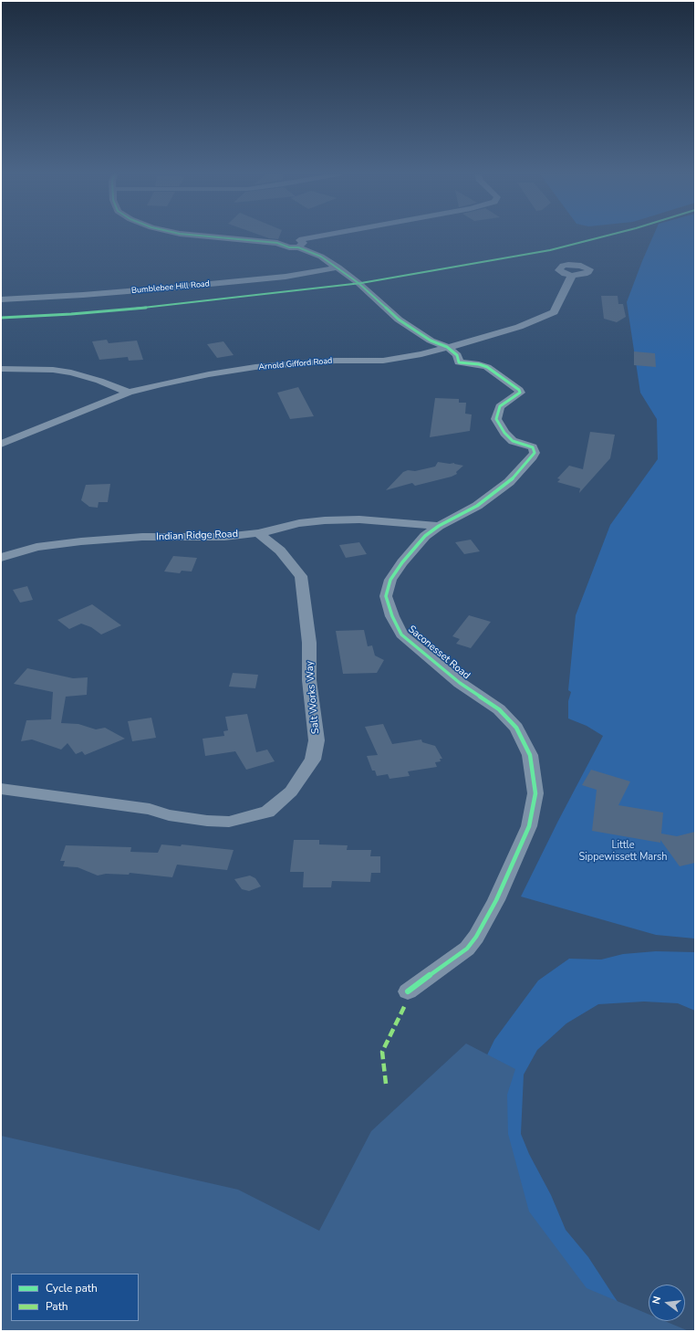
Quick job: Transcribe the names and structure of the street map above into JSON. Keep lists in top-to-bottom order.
{
  "streets": {
    "street": [
      "Bumblebee Hill Road",
      "Arnold Gifford Road",
      "Indian Ridge Road",
      "Saconesset Road",
      "Salt Works Way"
    ]
  },
  "crossings": [
    ["Bumblebee Hill Road", "Saconesset Road"],
    ["Arnold Gifford Road", "Saconesset Road"],
    ["Indian Ridge Road", "Saconesset Road"],
    ["Indian Ridge Road", "Salt Works Way"]
  ],
  "parks": ["Little Sippewissett Marsh"],
  "legend": ["Cycle path", "Path"],
  "north": "left"
}
